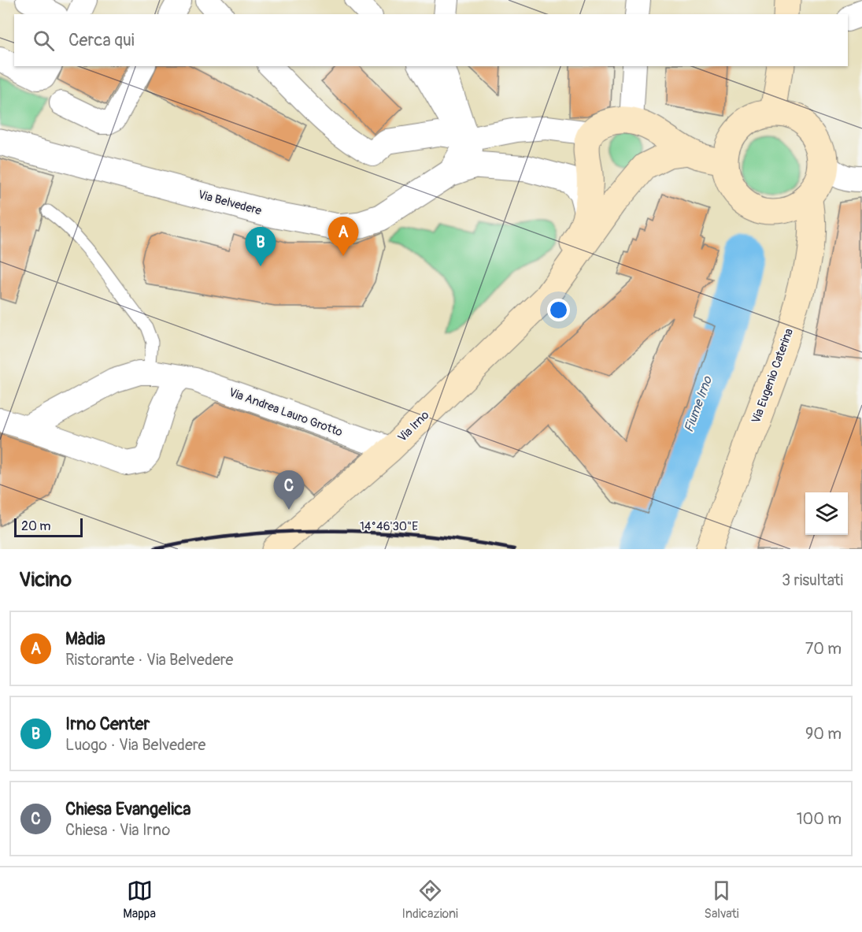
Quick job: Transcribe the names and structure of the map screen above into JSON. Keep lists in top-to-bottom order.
{
  "streets": {
    "main road": ["Via Eugenio Caterina", "Via Irno"],
    "street": ["Via Belvedere", "Via Andrea Lauro Grotto"]
  },
  "crossings": [
    ["Via Belvedere", "Via Irno"],
    ["Via Andrea Lauro Grotto", "Via Irno"]
  ],
  "water": ["Fiume Irno"],
  "scale_bar": "20 m",
  "page": {
    "search": "Cerca qui",
    "pins": ["A", "B", "C"],
    "scale": "20 m",
    "heading": ["Vicino", "3 risultati"],
    "list": [
      {
        "mark": "A",
        "name": "Màdia",
        "note": "Ristorante · Via Belvedere",
        "value": "70 m"
      },
      {
        "mark": "B",
        "name": "Irno Center",
        "note": "Luogo · Via Belvedere",
        "value": "90 m"
      },
      {
        "mark": "C",
        "name": "Chiesa Evangelica",
        "note": "Chiesa · Via Irno",
        "value": "100 m"
      }
    ],
    "nav": ["Mappa", "Indicazioni", "Salvati"]
  },
  "coordinates": ["14°46'30\"E"]
}
